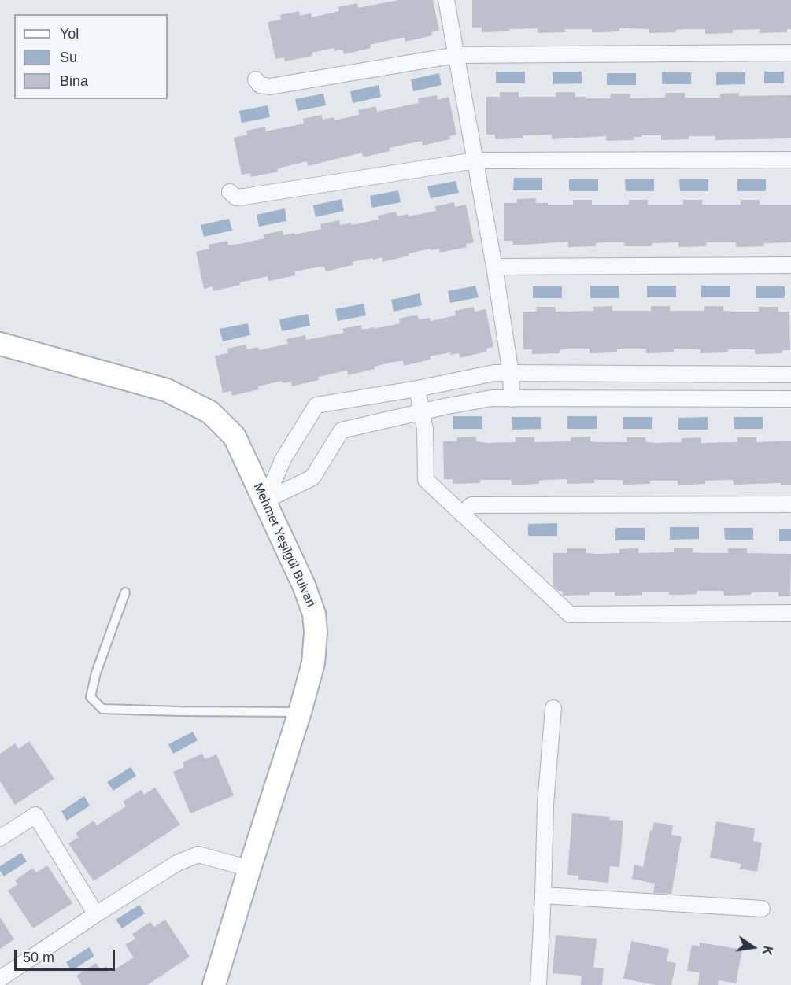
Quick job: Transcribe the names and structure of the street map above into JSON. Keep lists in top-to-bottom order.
{
  "streets": {
    "main road": ["Mehmet Yeşilgül Bulvari"]
  },
  "legend": ["Yol", "Su", "Bina"],
  "scale_bar": "50 m",
  "north": "right"
}
